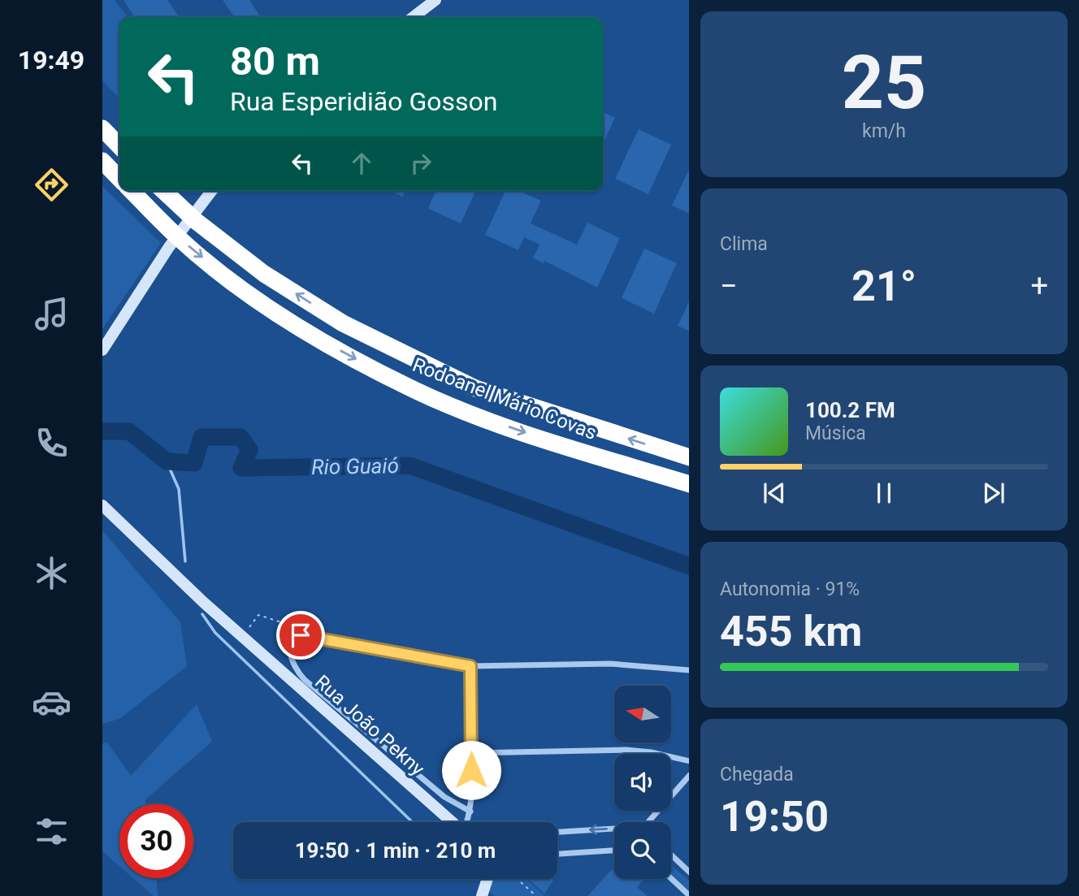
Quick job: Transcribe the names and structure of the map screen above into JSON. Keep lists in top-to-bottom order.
{
  "streets": {
    "highway": ["Rodoanel Mário Covas"],
    "street": ["Rua João Pekny"]
  },
  "water": ["Rio Guaió"],
  "north": "left",
  "page": {
    "tabs": "19:49",
    "tile": [
      ["25", "km/h"],
      "Clima",
      ["Autonomia · 91%", "455 km"],
      ["Chegada", "19:50"]
    ],
    "turn": ["80 m", "Rua Esperidião Gosson"],
    "heat": ["−", "21°", "+"],
    "song": ["100.2 FM", "Música"],
    "limit": "30",
    "trip": "19:50 · 1 min · 210 m"
  }
}
